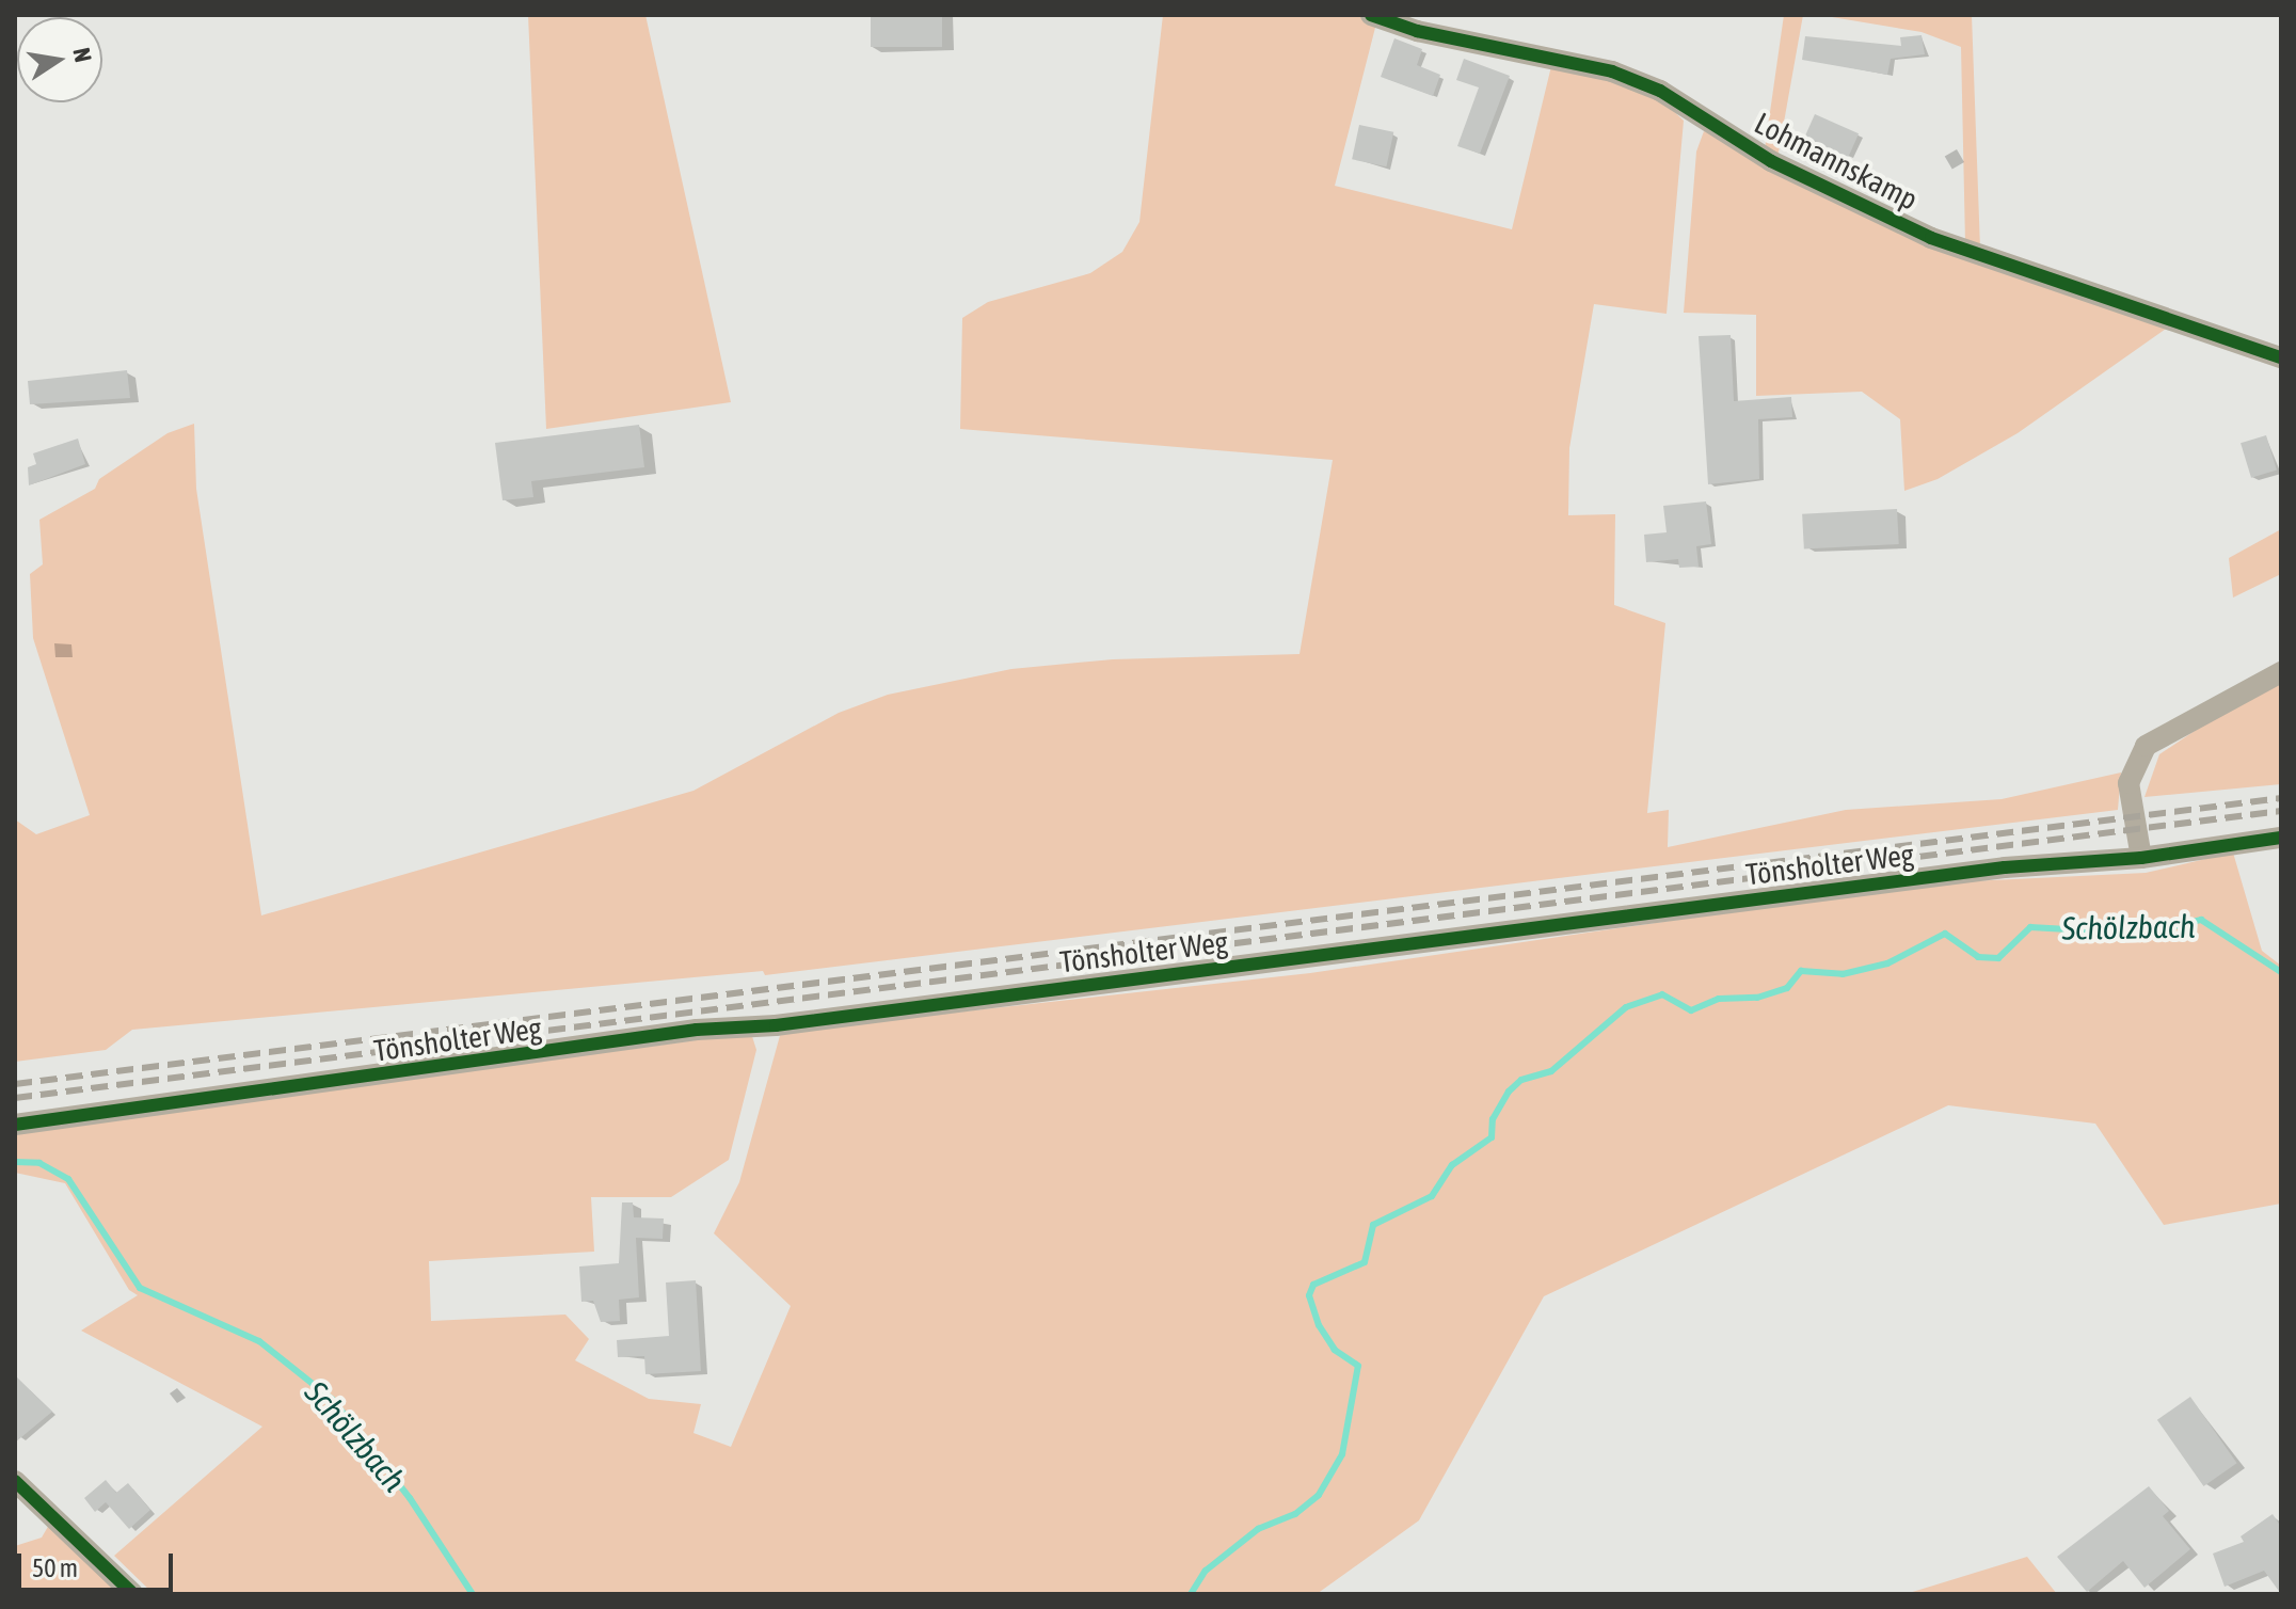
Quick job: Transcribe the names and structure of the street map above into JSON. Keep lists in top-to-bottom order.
{
  "streets": {
    "street": ["Lohmannskamp", "Tönsholter Weg"]
  },
  "water": ["Schölzbach"],
  "scale_bar": "50 m",
  "north": "right"
}
